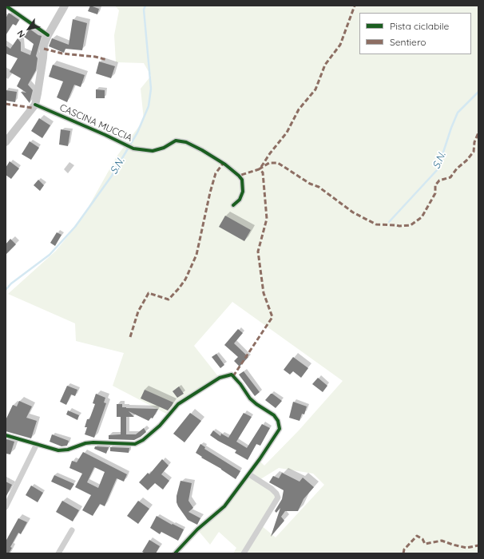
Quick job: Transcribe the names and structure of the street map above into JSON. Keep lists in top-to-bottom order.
{
  "streets": {
    "street": ["CASCINA MUCCIA"]
  },
  "water": ["S.N."],
  "legend": ["Pista ciclabile", "Sentiero"],
  "north": "bottom left"
}
